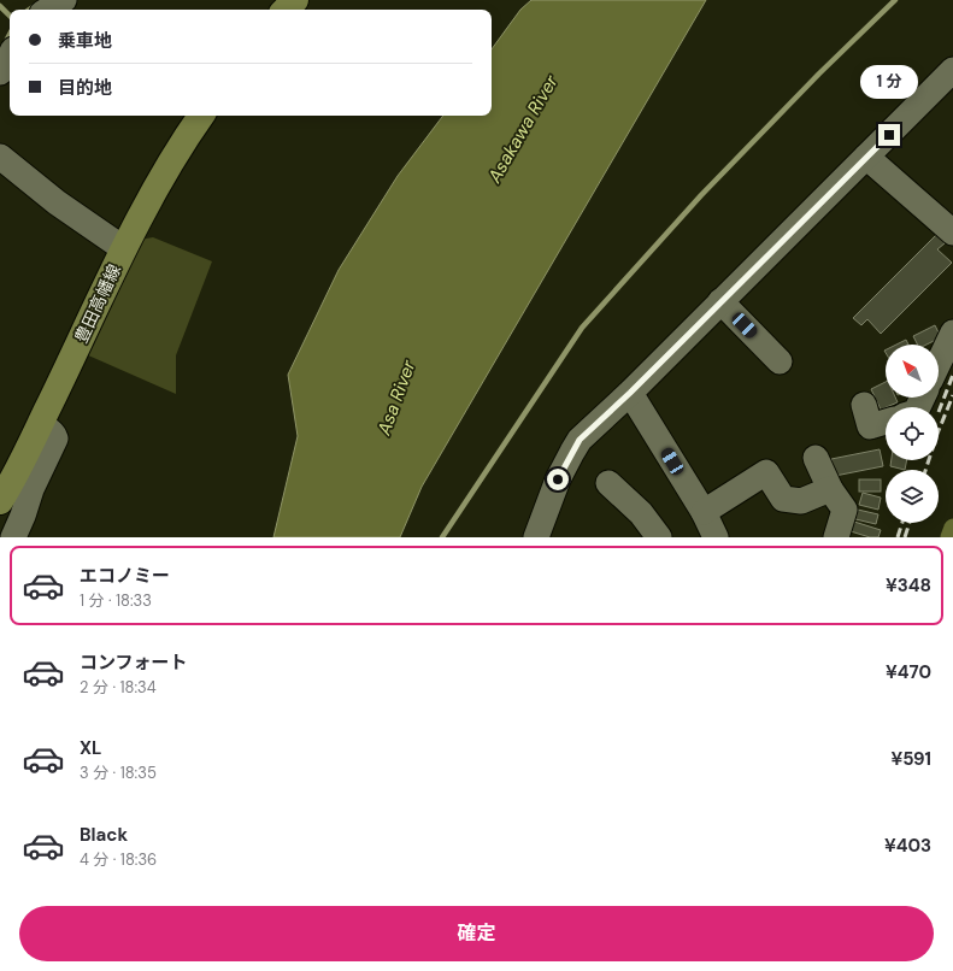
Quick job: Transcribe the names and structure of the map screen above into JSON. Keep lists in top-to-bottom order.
{
  "streets": {
    "main road": ["豊田高幡線"]
  },
  "water": ["Asakawa River", "Asa River"],
  "north": "top left",
  "page": {
    "banner": ["乗車地", "目的地"],
    "bubble": "1 分",
    "list": [
      {
        "name": "エコノミー",
        "note": "1 分 · 18:33",
        "value": "¥348"
      },
      {
        "name": "コンフォート",
        "note": "2 分 · 18:34",
        "value": "¥470"
      },
      {
        "name": "XL",
        "note": "3 分 · 18:35",
        "value": "¥591"
      },
      {
        "name": "Black",
        "note": "4 分 · 18:36",
        "value": "¥403"
      }
    ],
    "buttons": "確定"
  }
}
